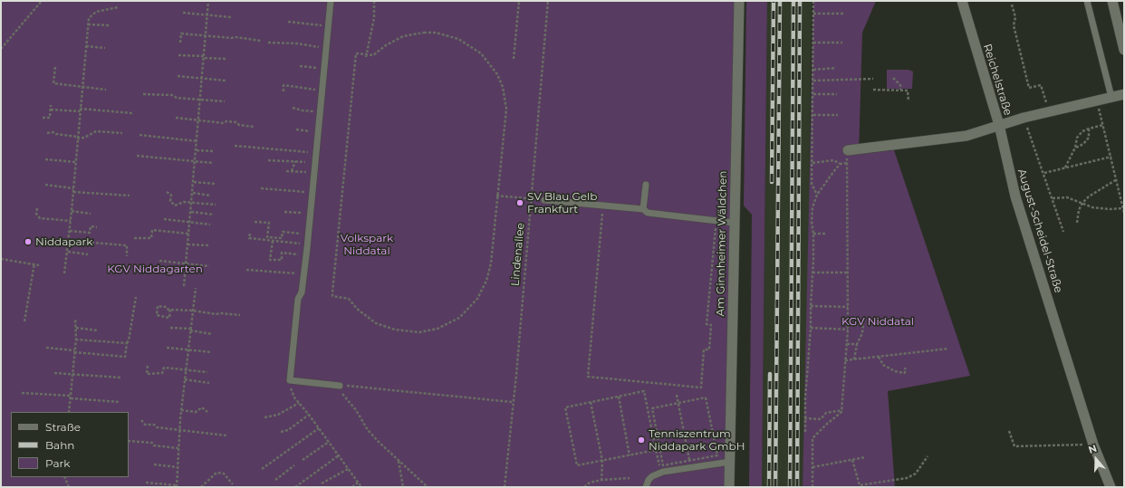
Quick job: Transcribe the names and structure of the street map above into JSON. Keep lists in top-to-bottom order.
{
  "streets": {
    "street": ["Reichelstraße", "August-Scheidel-Straße", "Am Ginnheimer Wäldchen"],
    "path": ["Lindenallee"]
  },
  "crossings": [
    ["Reichelstraße", "August-Scheidel-Straße"]
  ],
  "parks": ["Volkspark Niddatal", "KGV Niddagarten", "KGV Niddatal"],
  "places": ["SV Blau Gelb Frankfurt", "Niddapark", "Tenniszentrum Niddapark GmbH"],
  "legend": ["Straße", "Bahn", "Park"],
  "north": "top"
}
